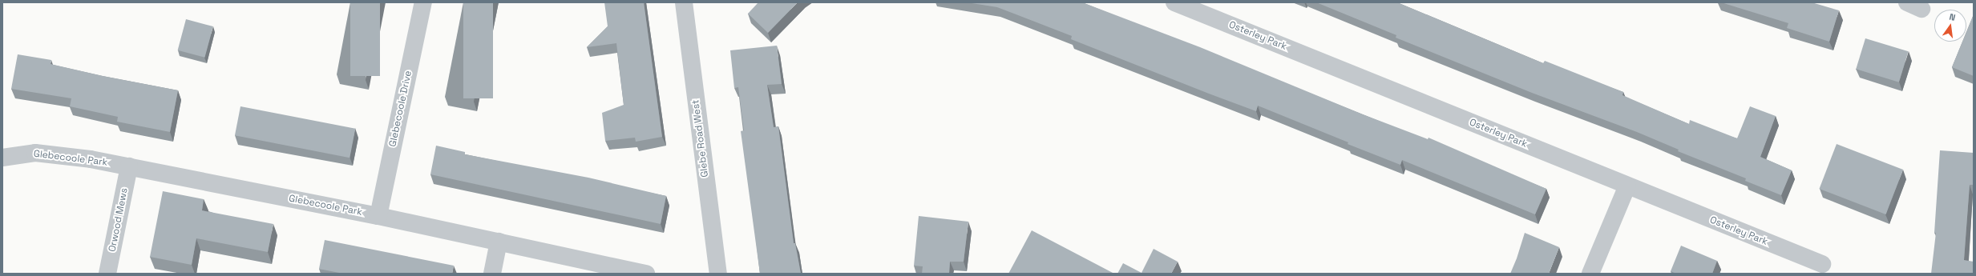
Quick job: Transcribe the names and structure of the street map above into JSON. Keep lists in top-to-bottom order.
{
  "streets": {
    "street": [
      "Osterley Park",
      "Glebecoole Drive",
      "Glebe Road West",
      "Glebecoole Park",
      "Orwood Mews"
    ]
  },
  "crossings": [
    ["Glebecoole Drive", "Glebecoole Park"],
    ["Glebecoole Park", "Orwood Mews"]
  ],
  "north": "top"
}
